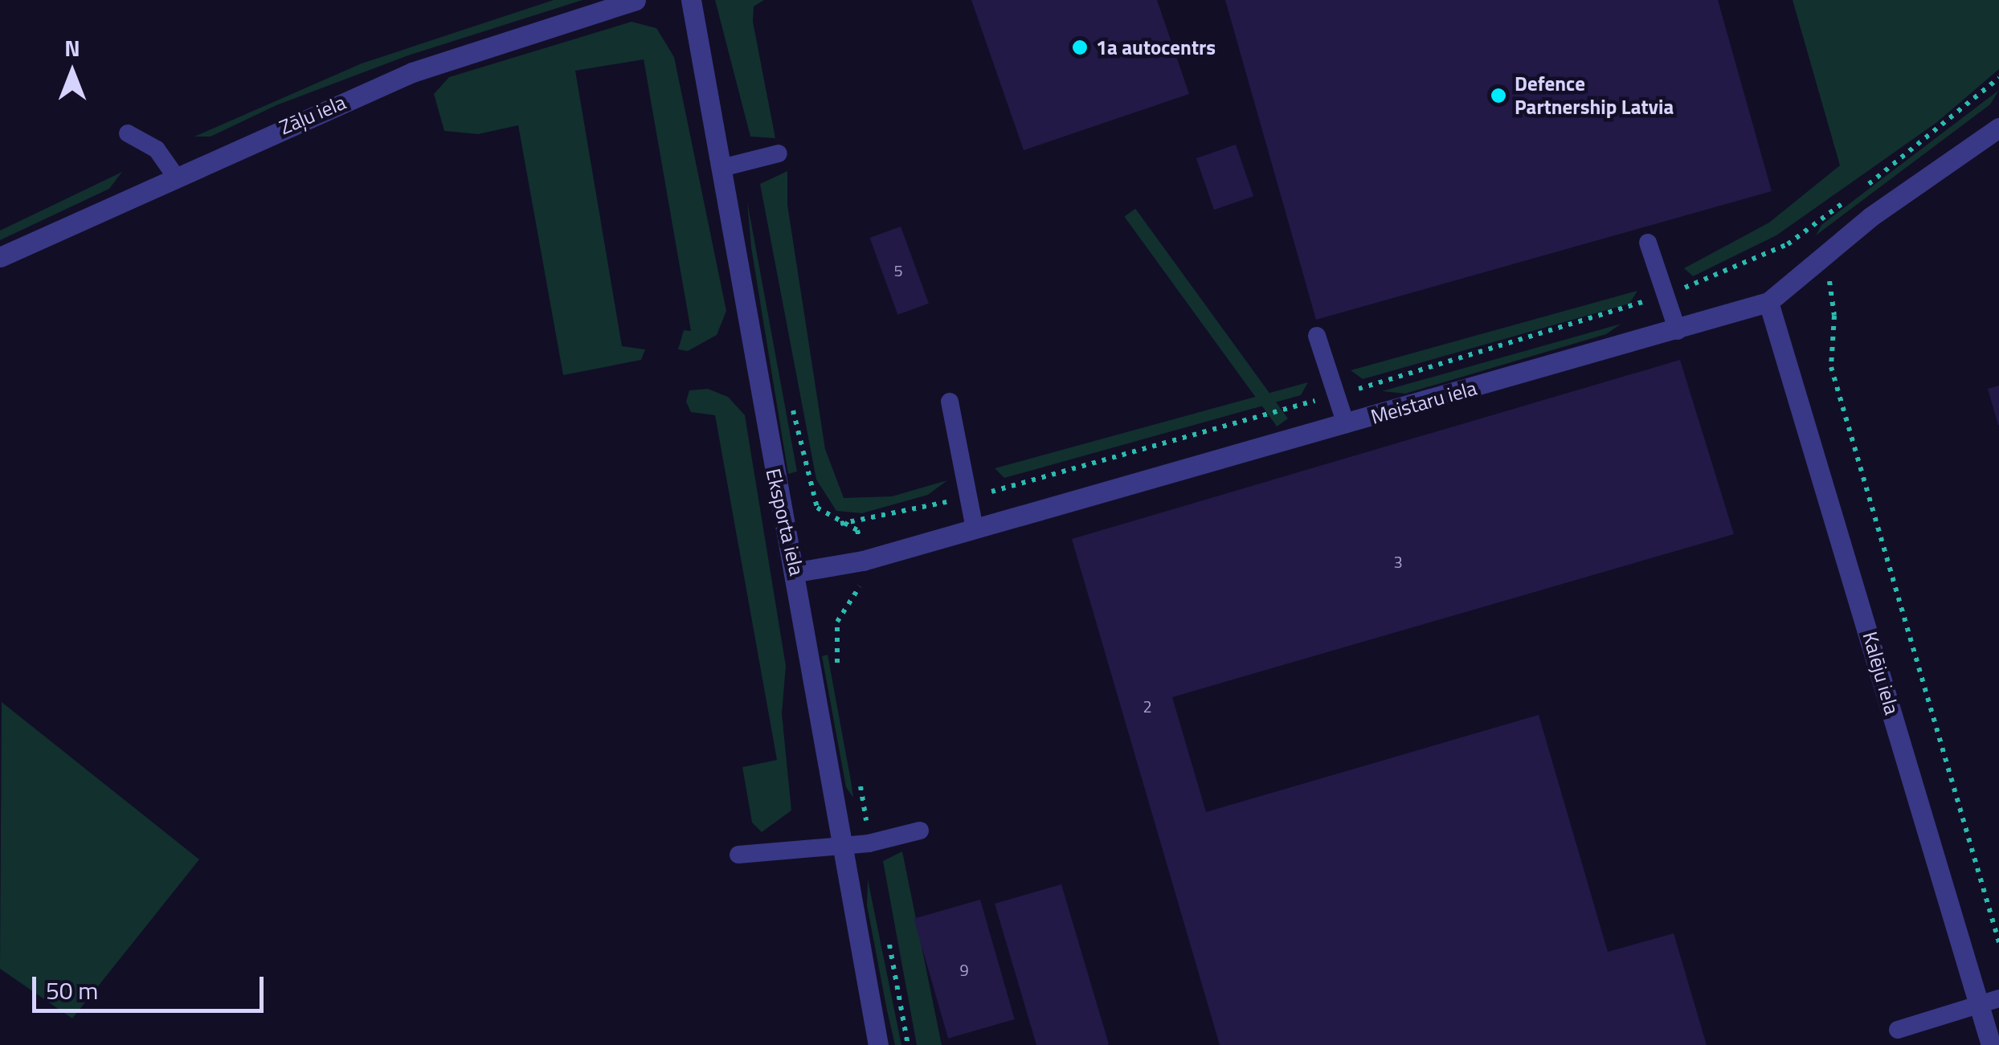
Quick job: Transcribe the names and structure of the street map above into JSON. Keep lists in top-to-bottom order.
{
  "streets": {
    "street": [
      "Zāļu iela",
      "Meistaru iela",
      "Eksporta iela",
      "Kalēju iela"
    ]
  },
  "crossings": [
    ["Meistaru iela", "Eksporta iela"],
    ["Meistaru iela", "Kalēju iela"]
  ],
  "places": ["1a autocentrs", "Defence Partnership Latvia"],
  "house_numbers": [
    "5",
    "3",
    "2",
    "9"
  ],
  "scale_bar": "50 m",
  "north": "top"
}
